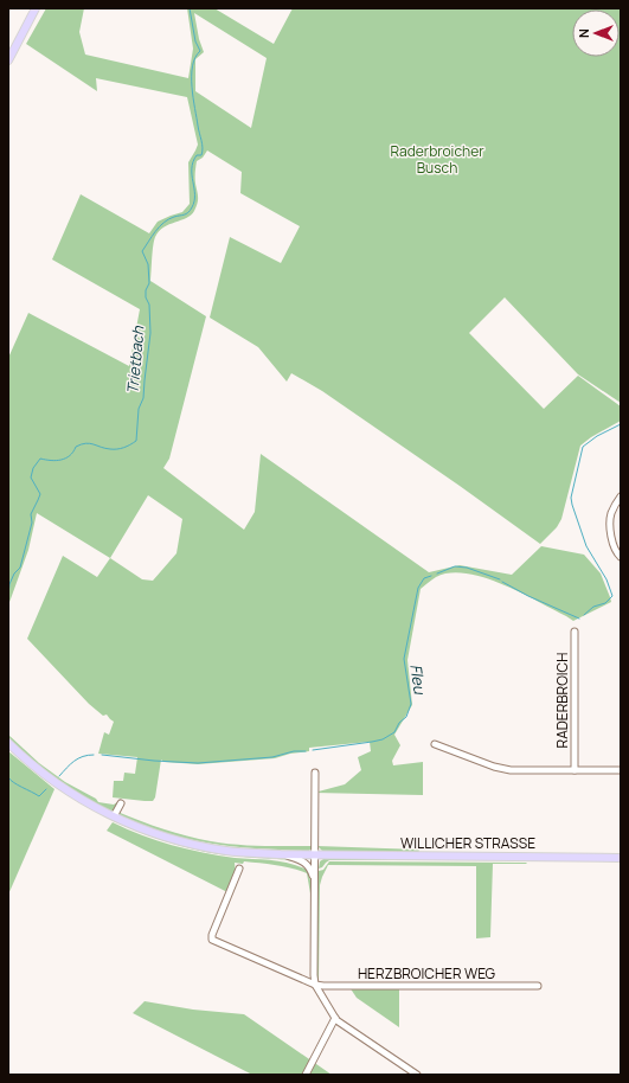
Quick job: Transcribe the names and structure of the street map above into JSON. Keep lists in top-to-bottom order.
{
  "streets": {
    "main road": ["WILLICHER STRASSE"],
    "street": ["RADERBROICH", "HERZBROICHER WEG"]
  },
  "water": ["Trietbach", "Fleu"],
  "parks": ["Raderbroicher Busch"],
  "north": "left"
}
